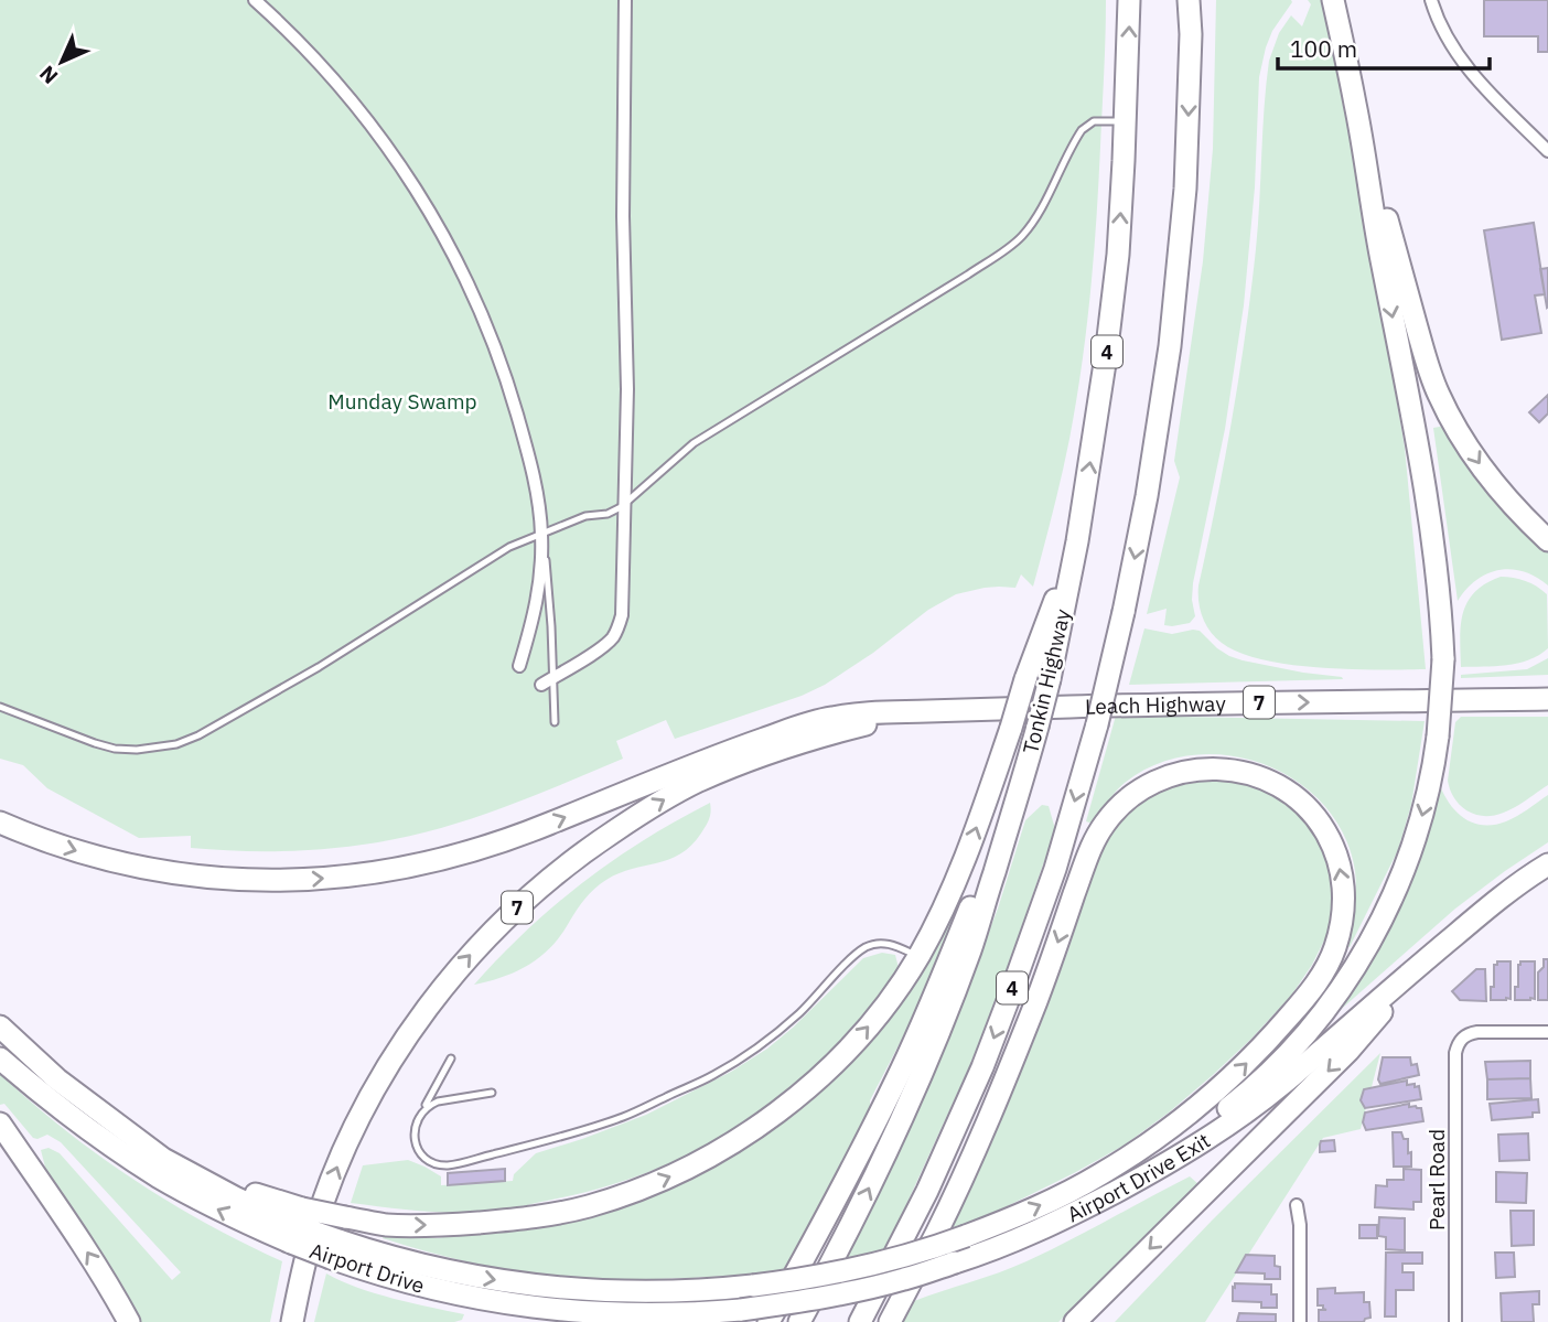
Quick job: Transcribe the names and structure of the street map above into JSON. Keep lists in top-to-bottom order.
{
  "streets": {
    "highway": [
      "4",
      "Tonkin Highway",
      "7",
      "Leach Highway",
      "Airport Drive Exit",
      "Airport Drive"
    ],
    "street": ["Pearl Road"]
  },
  "crossings": [
    ["Tonkin Highway", "Airport Drive Exit"],
    ["Tonkin Highway", "Airport Drive"],
    ["7", "Leach Highway"],
    ["Airport Drive Exit", "Airport Drive"]
  ],
  "one_way": ["Leach Highway"],
  "parks": ["Munday Swamp"],
  "scale_bar": "100 m",
  "north": "bottom left"
}
